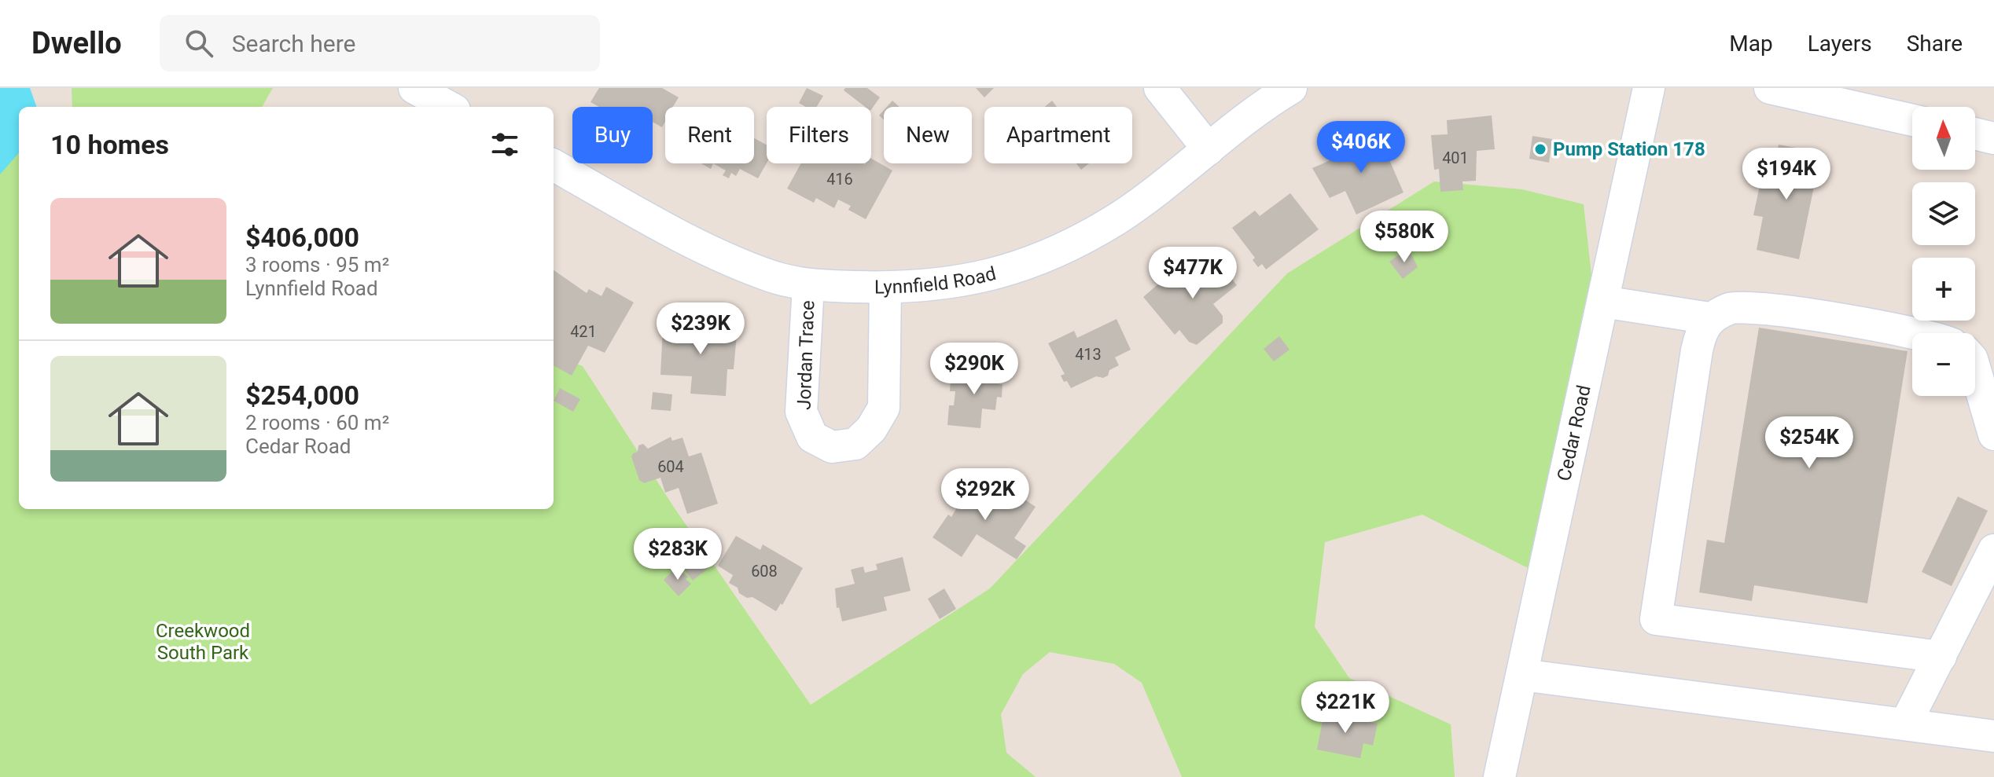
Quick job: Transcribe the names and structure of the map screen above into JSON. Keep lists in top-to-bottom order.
{
  "streets": {
    "street": ["Lynnfield Road", "Jordan Trace", "Cedar Road"]
  },
  "crossings": [
    ["Lynnfield Road", "Jordan Trace"]
  ],
  "parks": ["Creekwood South Park"],
  "places": ["Pump Station 178"],
  "house_numbers": [
    "401",
    "416",
    "421",
    "413",
    "604",
    "608"
  ],
  "north": "top",
  "page": {
    "header": "Dwello",
    "search": "Search here",
    "nav": ["Map", "Layers", "Share"],
    "map_buttons": ["+", "−"],
    "chip": [
      "Buy",
      "Rent",
      "Filters",
      "New",
      "Apartment"
    ],
    "heading": "10 homes",
    "price": [
      "$406K",
      "$194K",
      "$580K",
      "$477K",
      "$239K",
      "$290K",
      "$254K",
      "$292K",
      "$283K",
      "$221K"
    ],
    "list": [
      {
        "name": "$406,000",
        "note": "3 rooms · 95 m² · Lynnfield Road"
      },
      {
        "name": "$254,000",
        "note": "2 rooms · 60 m² · Cedar Road"
      }
    ]
  }
}
